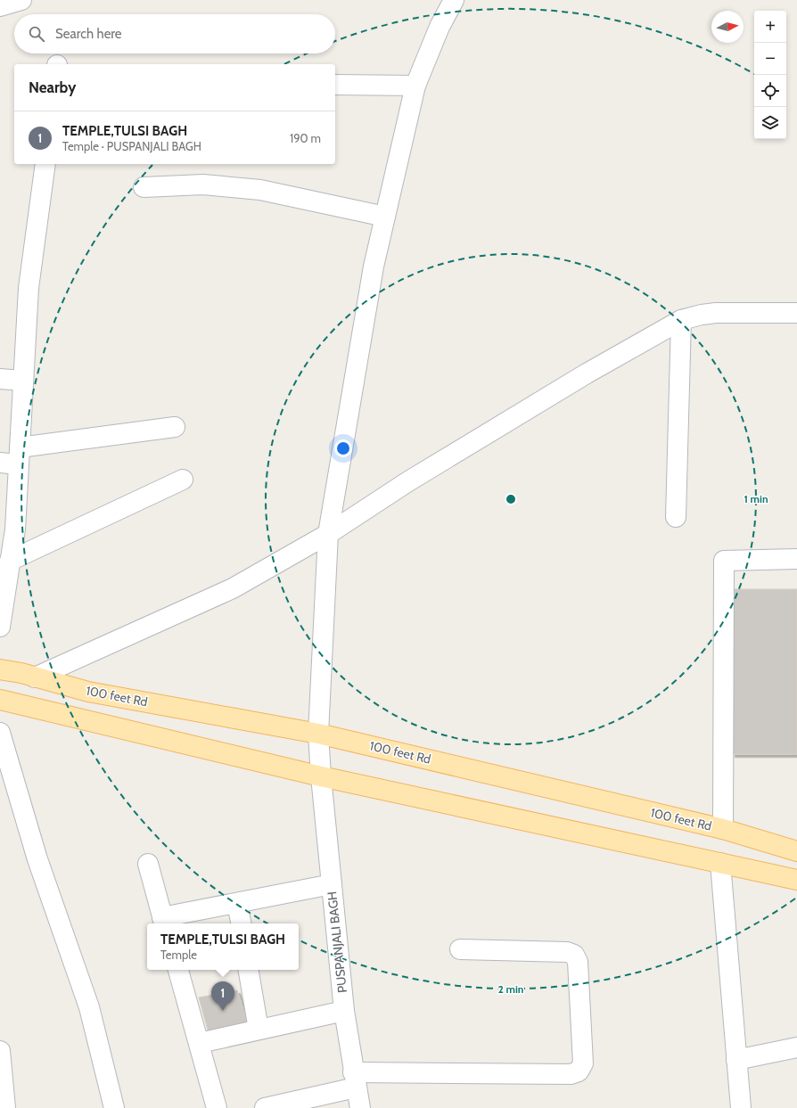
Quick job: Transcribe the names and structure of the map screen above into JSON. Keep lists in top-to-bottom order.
{
  "streets": {
    "main road": ["100 feet Rd"],
    "street": ["PUSPANJALI BAGH"]
  },
  "crossings": [
    ["100 feet Rd", "PUSPANJALI BAGH"]
  ],
  "north": "right",
  "page": {
    "map_buttons": ["+", "−"],
    "search": "Search here",
    "heading": "Nearby",
    "list": [
      {
        "mark": "1",
        "name": "TEMPLE,TULSI BAGH",
        "note": "Temple · PUSPANJALI BAGH",
        "value": "190 m"
      }
    ],
    "popup": ["TEMPLE,TULSI BAGH", "Temple"],
    "pins": "1"
  },
  "rings": ["1 min", "2 min"]
}
